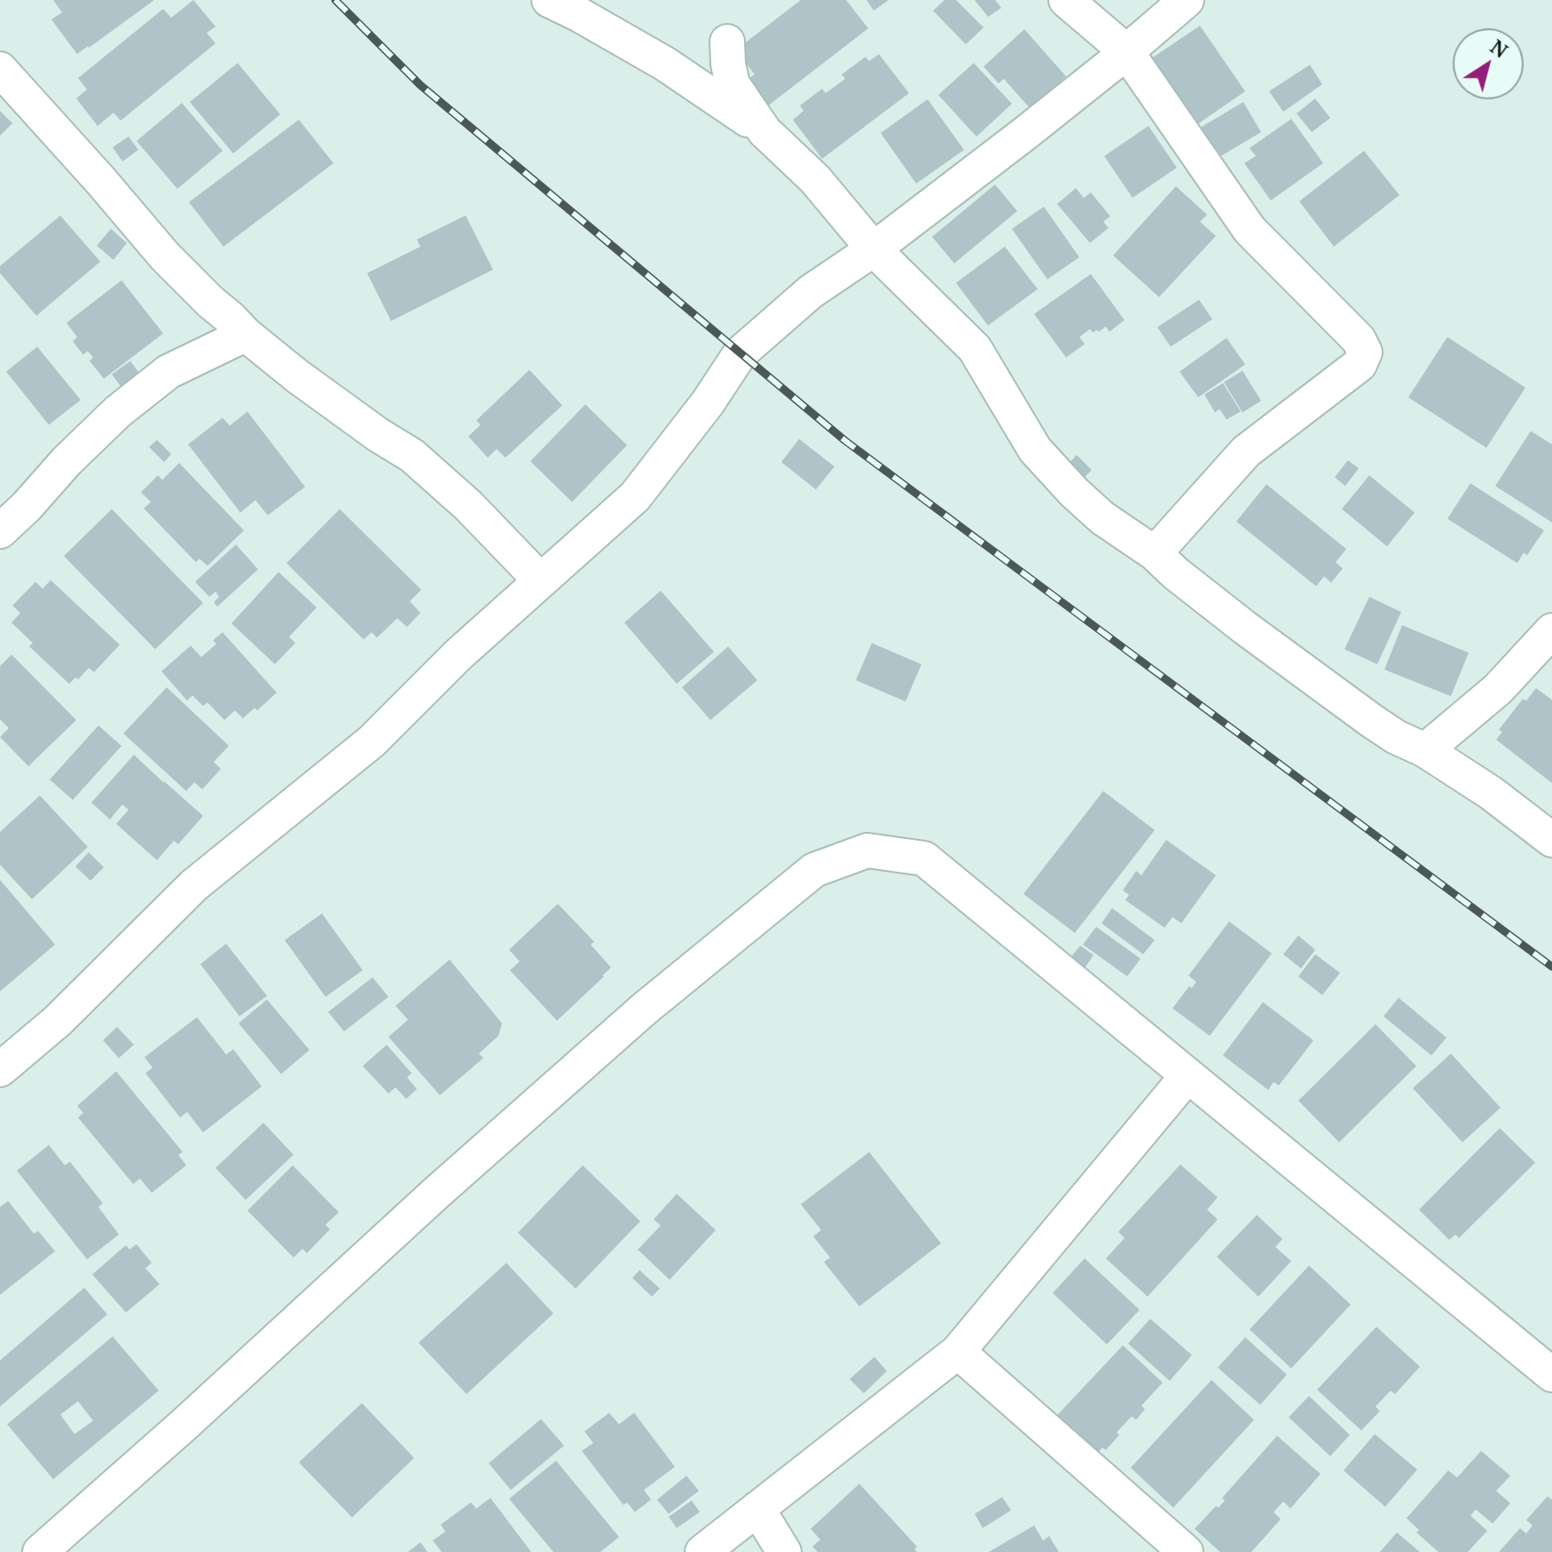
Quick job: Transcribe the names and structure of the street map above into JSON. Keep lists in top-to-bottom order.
{
  "north": "top right"
}
